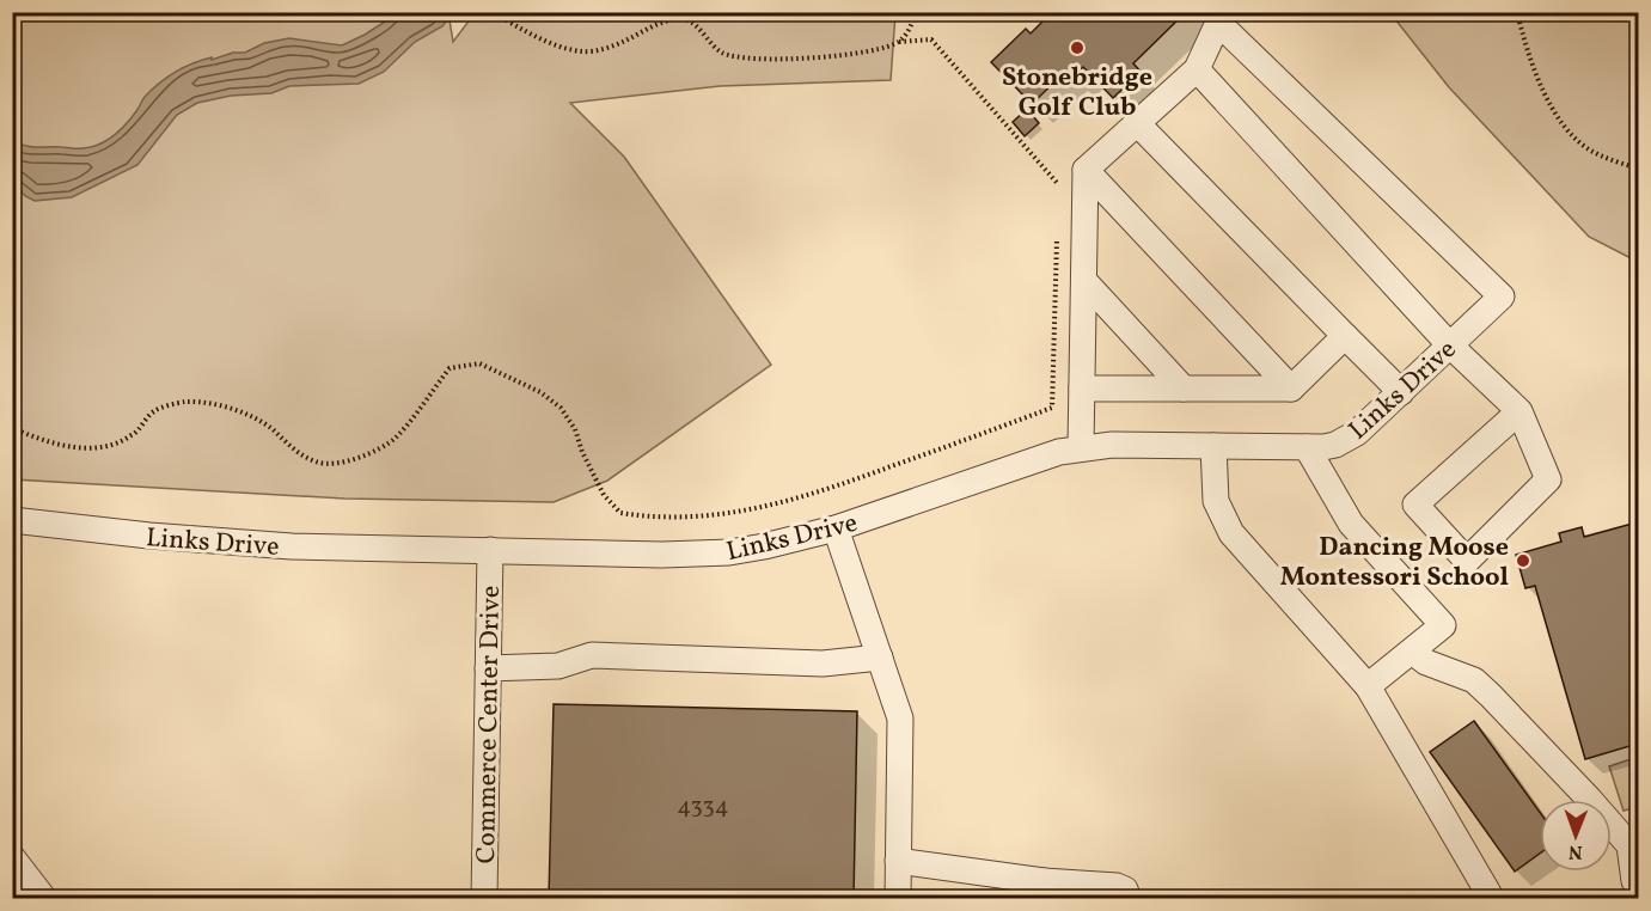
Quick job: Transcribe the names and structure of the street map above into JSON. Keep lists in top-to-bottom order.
{
  "streets": {
    "street": ["Links Drive", "Commerce Center Drive"]
  },
  "crossings": [
    ["Links Drive", "Commerce Center Drive"]
  ],
  "places": ["Stonebridge Golf Club", "Dancing Moose Montessori School"],
  "house_numbers": ["4334"],
  "north": "bottom"
}
